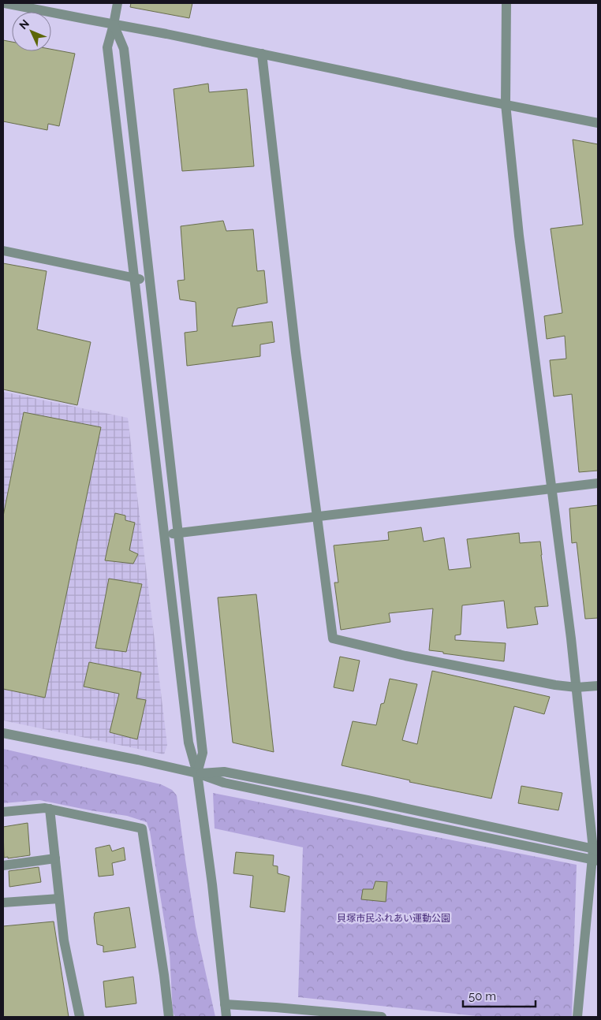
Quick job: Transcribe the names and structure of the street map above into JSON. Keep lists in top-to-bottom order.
{
  "parks": ["貝塚市民ふれあい運動公園"],
  "scale_bar": "50 m",
  "north": "top left"
}
